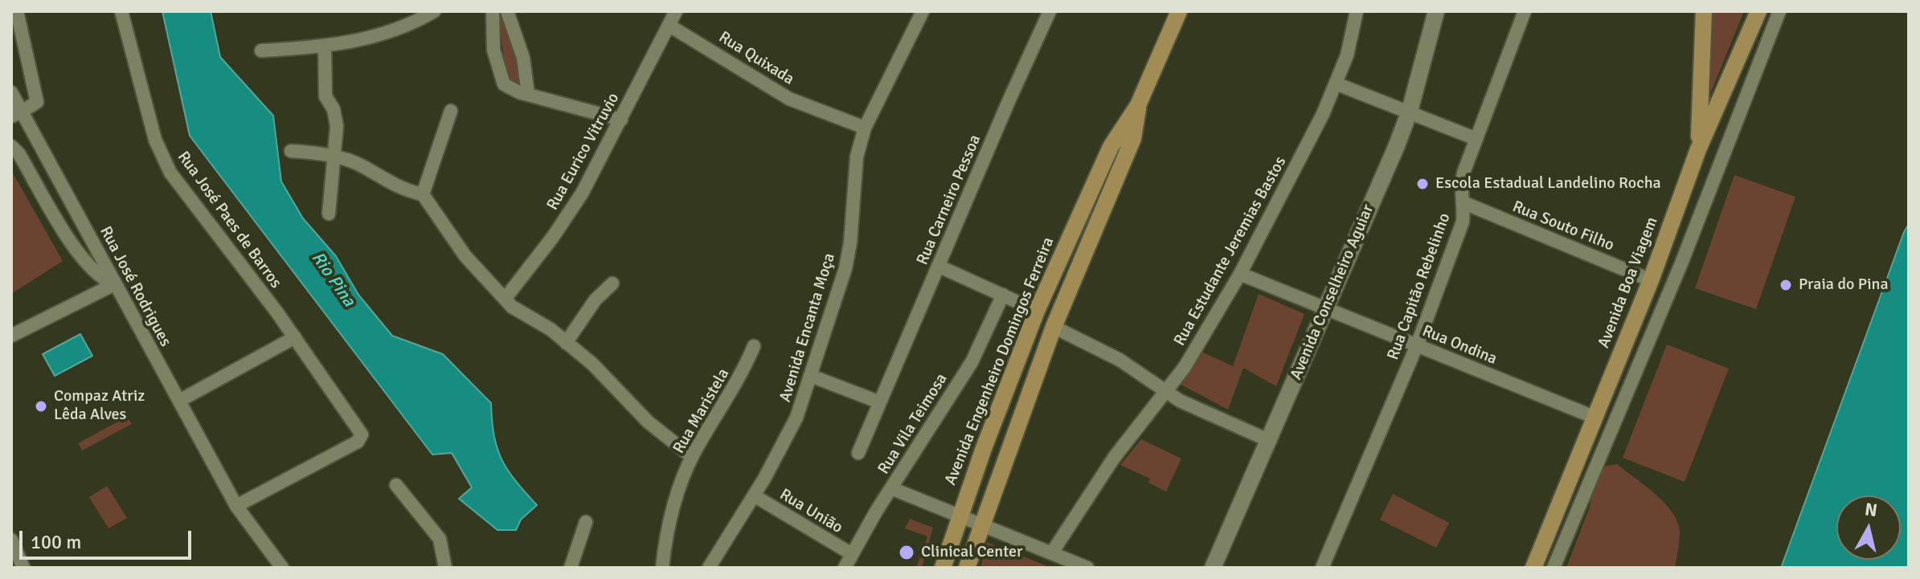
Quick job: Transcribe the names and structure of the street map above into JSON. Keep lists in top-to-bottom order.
{
  "streets": {
    "main road": ["Avenida Boa Viagem", "Avenida Conselheiro Aguiar", "Avenida Engenheiro Domingos Ferreira"],
    "street": [
      "Rua Quixada",
      "Rua Eurico Vitruvio",
      "Rua Carneiro Pessoa",
      "Rua José Paes de Barros",
      "Rua Souto Filho",
      "Rua Estudante Jeremias Bastos",
      "Rua José Rodrigues",
      "Rua Capitão Rebelinho",
      "Avenida Encanta Moça",
      "Rua Ondina",
      "Rua Maristela",
      "Rua Vila Teimosa",
      "Rua União"
    ]
  },
  "crossings": [
    ["Rua Quixada", "Rua Eurico Vitruvio"],
    ["Rua Quixada", "Avenida Encanta Moça"],
    ["Rua José Paes de Barros", "Rua José Rodrigues"],
    ["Rua Souto Filho", "Avenida Boa Viagem"],
    ["Rua Souto Filho", "Rua Capitão Rebelinho"],
    ["Rua Estudante Jeremias Bastos", "Rua Ondina"],
    ["Avenida Boa Viagem", "Rua Ondina"],
    ["Rua Capitão Rebelinho", "Rua Ondina"],
    ["Avenida Conselheiro Aguiar", "Rua Ondina"],
    ["Avenida Encanta Moça", "Rua União"],
    ["Rua Vila Teimosa", "Rua União"]
  ],
  "water": ["Rio Pina"],
  "places": [
    "Escola Estadual Landelino Rocha",
    "Praia do Pina",
    "Compaz Atriz Lêda Alves",
    "Clinical Center"
  ],
  "scale_bar": "100 m",
  "north": "top"
}
